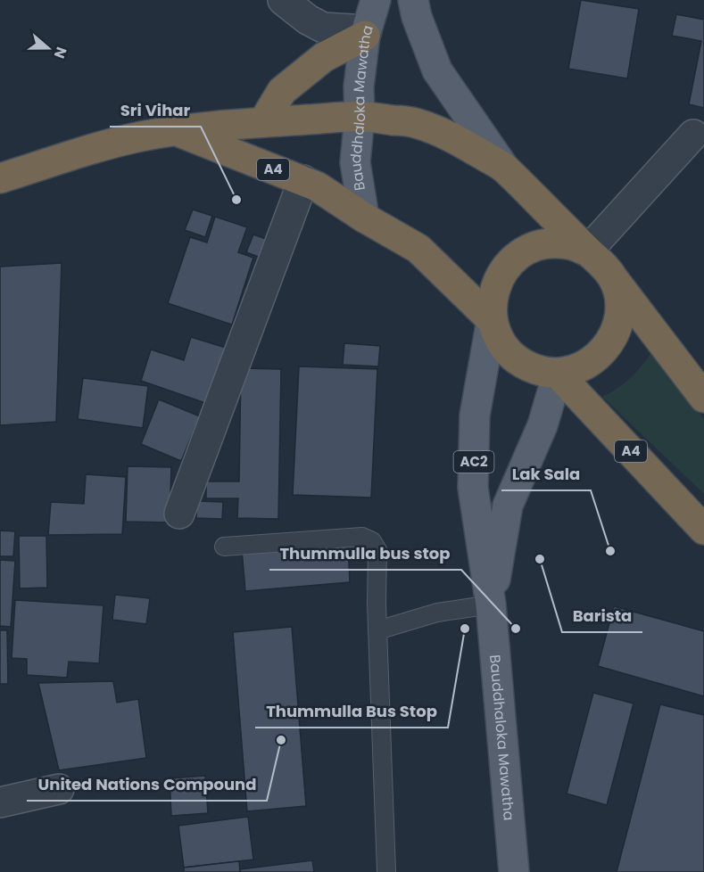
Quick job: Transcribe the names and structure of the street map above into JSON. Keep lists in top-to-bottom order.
{
  "streets": {
    "highway": ["A4"],
    "main road": ["Bauddhaloka Mawatha", "AC2"]
  },
  "crossings": [
    ["Bauddhaloka Mawatha", "A4"]
  ],
  "places": [
    "Sri Vihar",
    "Lak Sala",
    "Barista",
    "Thummulla Bus Stop",
    "Thummulla bus stop",
    "United Nations Compound"
  ],
  "north": "right"
}
